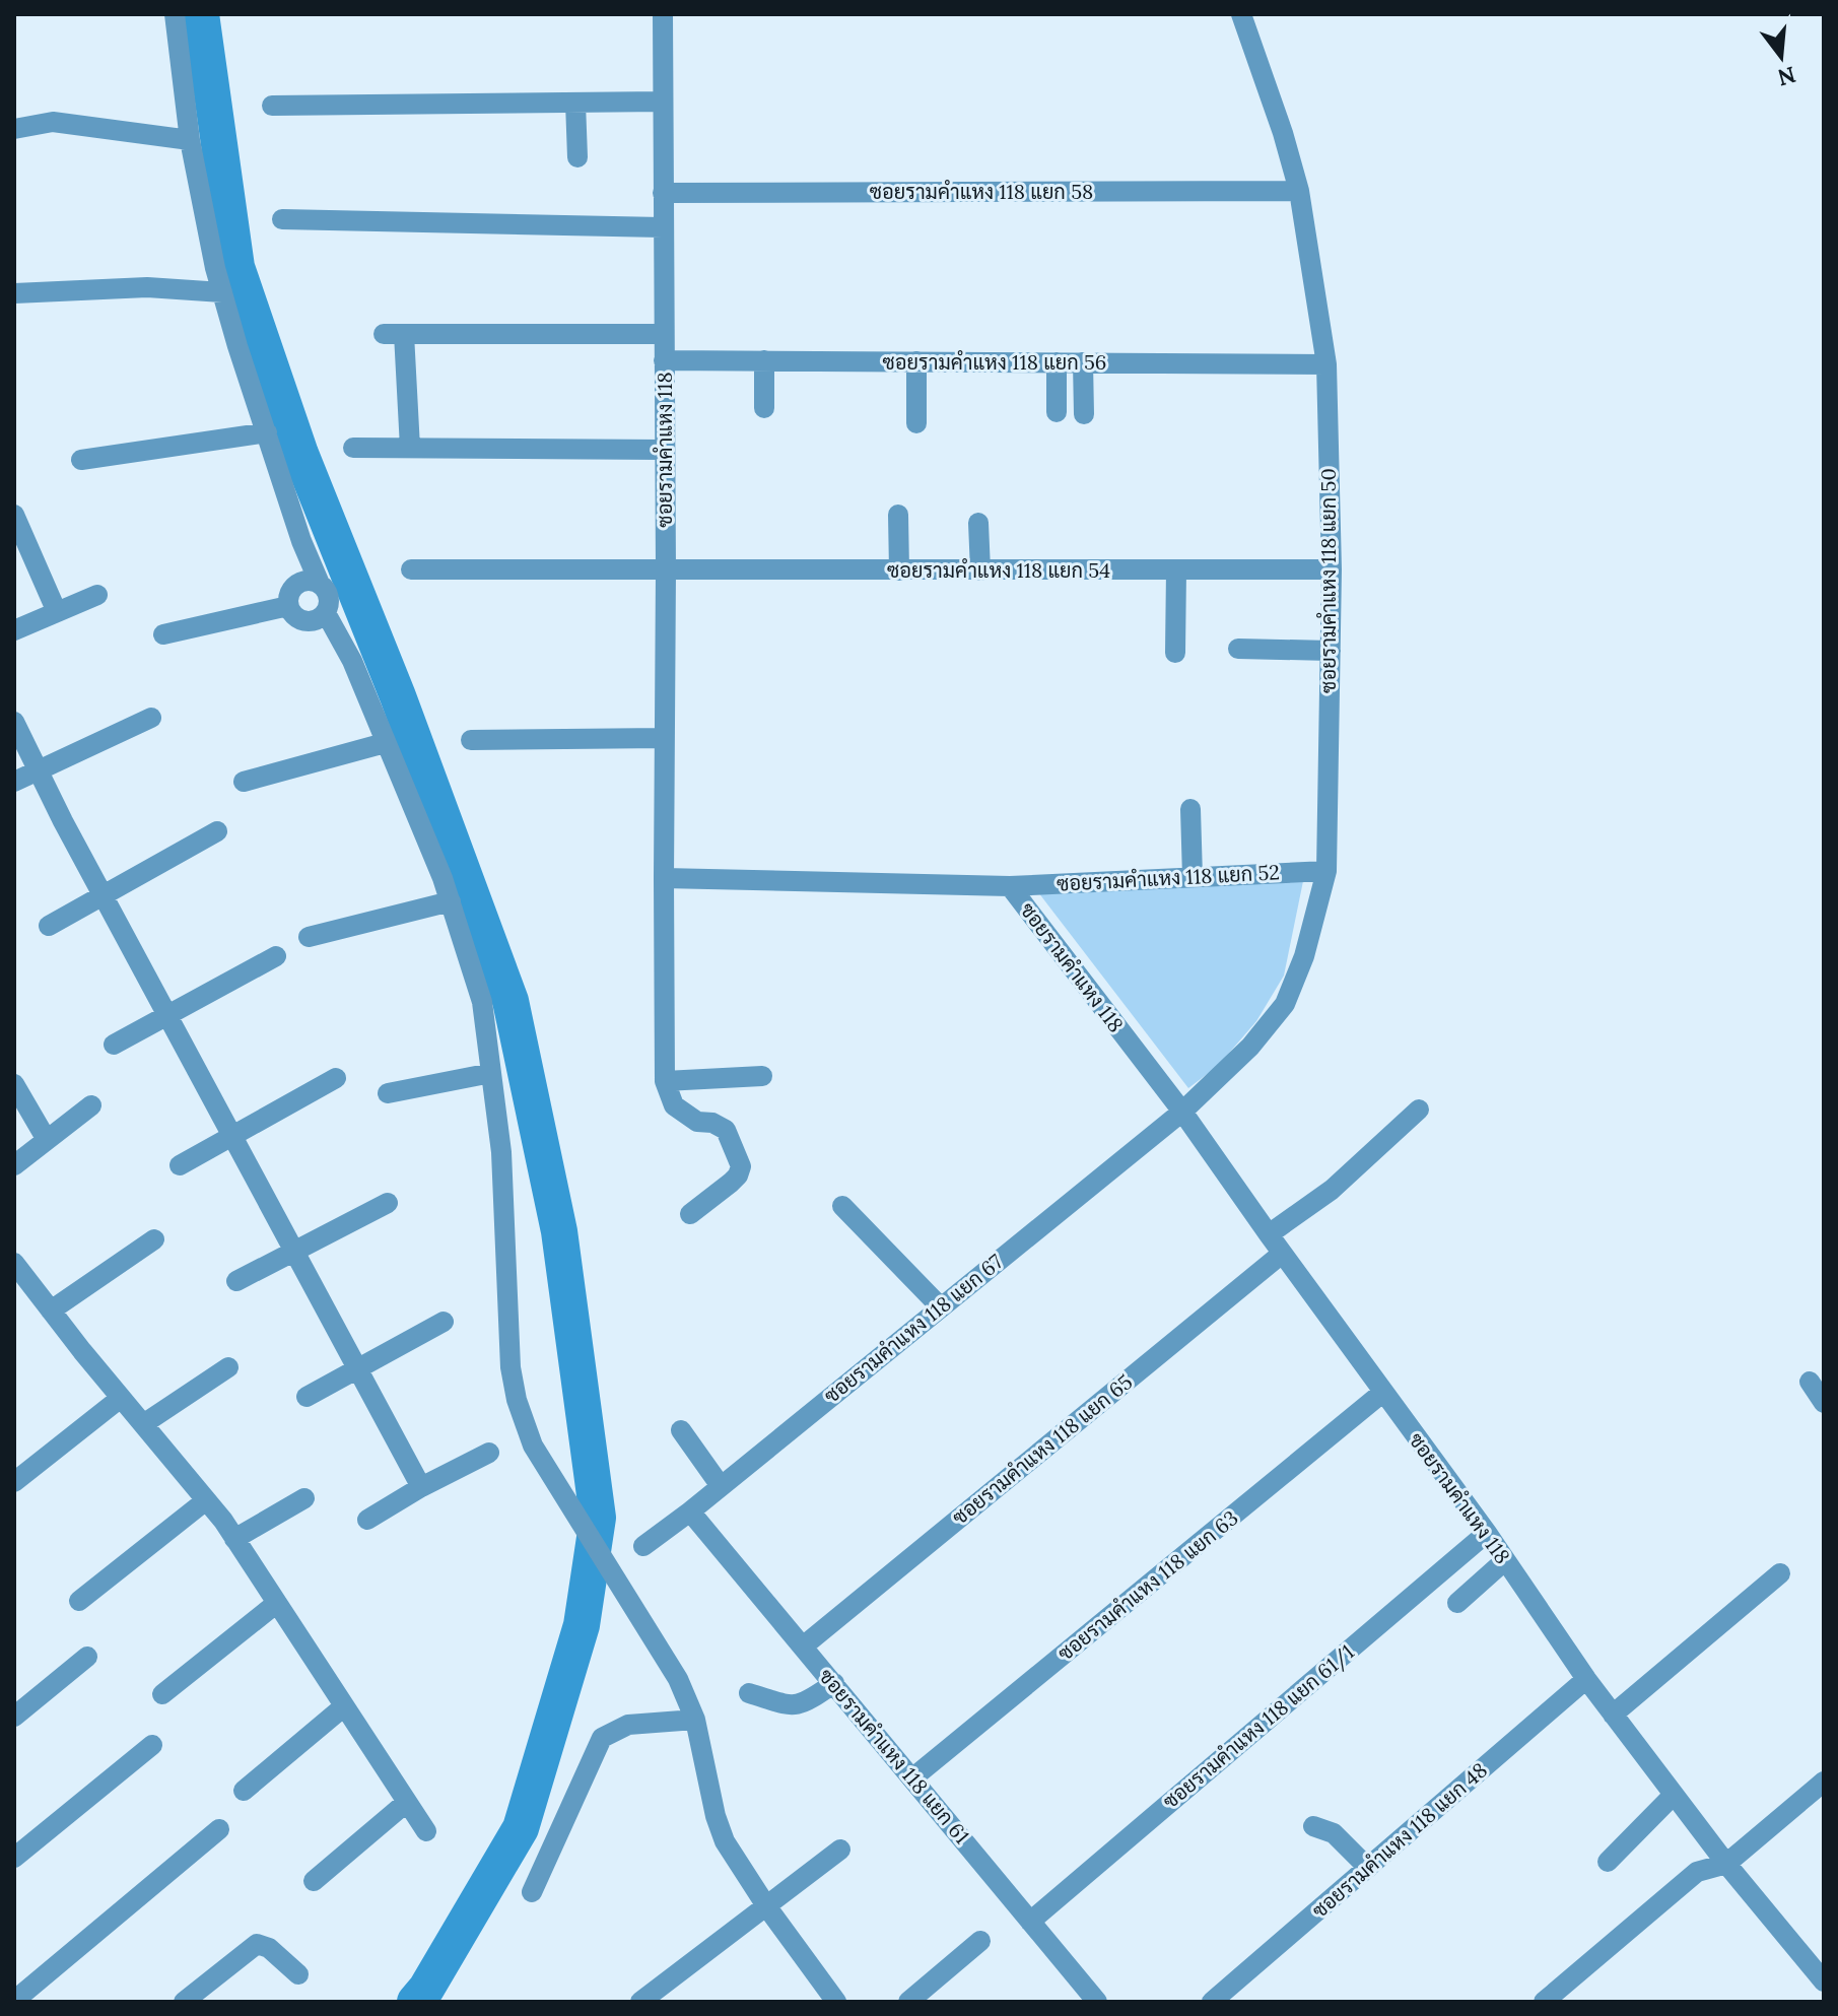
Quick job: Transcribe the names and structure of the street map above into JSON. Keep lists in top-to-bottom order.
{
  "streets": {
    "street": [
      "ซอยรามคำแหง 118 แยก 58",
      "ซอยรามคำแหง 118 แยก 56",
      "ซอยรามคำแหง 118",
      "ซอยรามคำแหง 118 แยก 54",
      "ซอยรามคำแหง 118 แยก 50",
      "ซอยรามคำแหง 118 แยก 52",
      "ซอยรามคำแหง 118 แยก 67",
      "ซอยรามคำแหง 118 แยก 65",
      "ซอยรามคำแหง 118 แยก 63",
      "ซอยรามคำแหง 118 แยก 61/1",
      "ซอยรามคำแหง 118 แยก 61",
      "ซอยรามคำแหง 118 แยก 48"
    ]
  },
  "crossings": [
    ["ซอยรามคำแหง 118 แยก 58", "ซอยรามคำแหง 118"],
    ["ซอยรามคำแหง 118 แยก 58", "ซอยรามคำแหง 118 แยก 50"],
    ["ซอยรามคำแหง 118 แยก 56", "ซอยรามคำแหง 118"],
    ["ซอยรามคำแหง 118 แยก 56", "ซอยรามคำแหง 118 แยก 50"],
    ["ซอยรามคำแหง 118", "ซอยรามคำแหง 118 แยก 54"],
    ["ซอยรามคำแหง 118", "ซอยรามคำแหง 118 แยก 50"],
    ["ซอยรามคำแหง 118", "ซอยรามคำแหง 118 แยก 52"],
    ["ซอยรามคำแหง 118", "ซอยรามคำแหง 118 แยก 67"],
    ["ซอยรามคำแหง 118", "ซอยรามคำแหง 118 แยก 65"],
    ["ซอยรามคำแหง 118", "ซอยรามคำแหง 118 แยก 63"],
    ["ซอยรามคำแหง 118", "ซอยรามคำแหง 118 แยก 61/1"],
    ["ซอยรามคำแหง 118", "ซอยรามคำแหง 118 แยก 48"],
    ["ซอยรามคำแหง 118 แยก 54", "ซอยรามคำแหง 118 แยก 50"],
    ["ซอยรามคำแหง 118 แยก 50", "ซอยรามคำแหง 118 แยก 52"],
    ["ซอยรามคำแหง 118 แยก 50", "ซอยรามคำแหง 118 แยก 67"],
    ["ซอยรามคำแหง 118 แยก 67", "ซอยรามคำแหง 118 แยก 61"],
    ["ซอยรามคำแหง 118 แยก 65", "ซอยรามคำแหง 118 แยก 61"],
    ["ซอยรามคำแหง 118 แยก 63", "ซอยรามคำแหง 118 แยก 61"],
    ["ซอยรามคำแหง 118 แยก 61/1", "ซอยรามคำแหง 118 แยก 61"]
  ],
  "north": "bottom"
}
